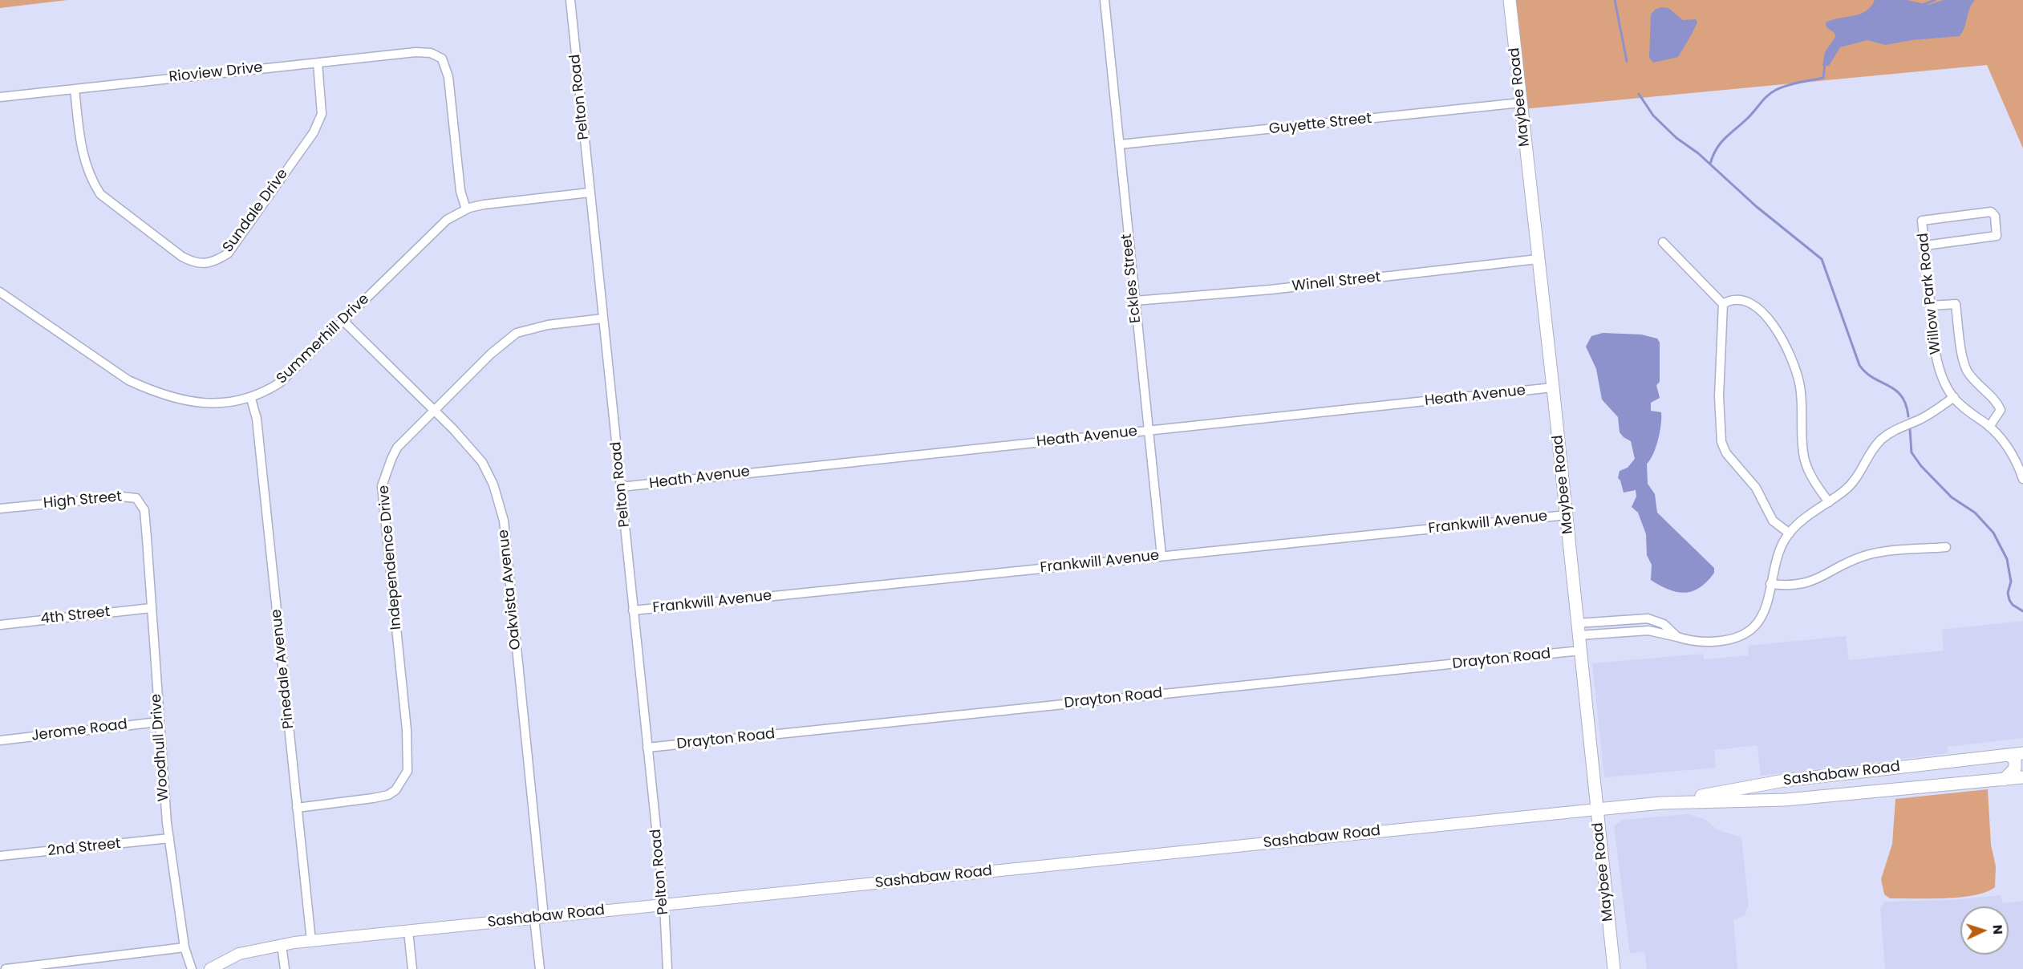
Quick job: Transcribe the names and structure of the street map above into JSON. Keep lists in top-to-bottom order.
{
  "streets": {
    "main road": ["Maybee Road", "Sashabaw Road"],
    "street": [
      "Rioview Drive",
      "Pelton Road",
      "Guyette Street",
      "Sundale Drive",
      "Eckles Street",
      "Winell Street",
      "Willow Park Road",
      "Summerhill Drive",
      "Heath Avenue",
      "High Street",
      "Frankwill Avenue",
      "Independence Drive",
      "Oakvista Avenue",
      "4th Street",
      "Drayton Road",
      "Pinedale Avenue",
      "Jerome Road",
      "Woodhull Drive",
      "2nd Street"
    ]
  },
  "crossings": [
    ["Rioview Drive", "Sundale Drive"],
    ["Rioview Drive", "Summerhill Drive"],
    ["Pelton Road", "Summerhill Drive"],
    ["Pelton Road", "Heath Avenue"],
    ["Pelton Road", "Frankwill Avenue"],
    ["Pelton Road", "Independence Drive"],
    ["Pelton Road", "Drayton Road"],
    ["Pelton Road", "Sashabaw Road"],
    ["Maybee Road", "Guyette Street"],
    ["Maybee Road", "Winell Street"],
    ["Maybee Road", "Heath Avenue"],
    ["Maybee Road", "Frankwill Avenue"],
    ["Maybee Road", "Drayton Road"],
    ["Maybee Road", "Sashabaw Road"],
    ["Guyette Street", "Eckles Street"],
    ["Eckles Street", "Winell Street"],
    ["Eckles Street", "Heath Avenue"],
    ["Eckles Street", "Frankwill Avenue"],
    ["Summerhill Drive", "Oakvista Avenue"],
    ["Summerhill Drive", "Pinedale Avenue"],
    ["High Street", "Woodhull Drive"],
    ["Independence Drive", "Oakvista Avenue"],
    ["Independence Drive", "Pinedale Avenue"],
    ["Oakvista Avenue", "Sashabaw Road"],
    ["4th Street", "Woodhull Drive"],
    ["Pinedale Avenue", "Sashabaw Road"],
    ["Jerome Road", "Woodhull Drive"],
    ["Woodhull Drive", "2nd Street"]
  ],
  "north": "right"
}
